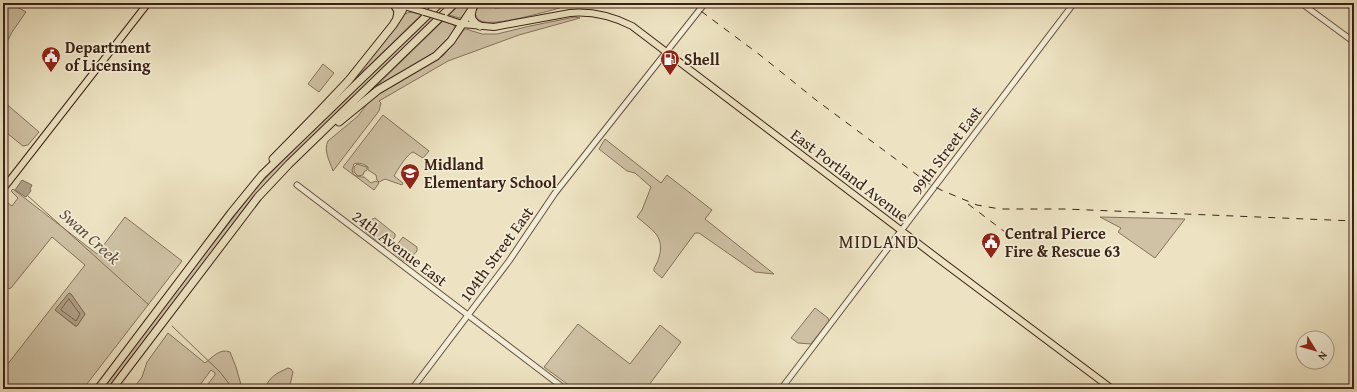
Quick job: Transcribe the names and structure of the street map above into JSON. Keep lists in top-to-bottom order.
{
  "streets": {
    "main road": ["East Portland Avenue"],
    "street": ["99th Street East", "24th Avenue East", "104th Street East"]
  },
  "crossings": [
    ["99th Street East", "East Portland Avenue"],
    ["East Portland Avenue", "104th Street East"],
    ["24th Avenue East", "104th Street East"]
  ],
  "districts": ["MIDLAND"],
  "water": ["Swan Creek"],
  "places": {
    "public building": ["Department of Licensing", "Central Pierce Fire & Rescue 63"],
    "fuel station": ["Shell"],
    "school or university": ["Midland Elementary School"]
  },
  "north": "bottom right"
}
